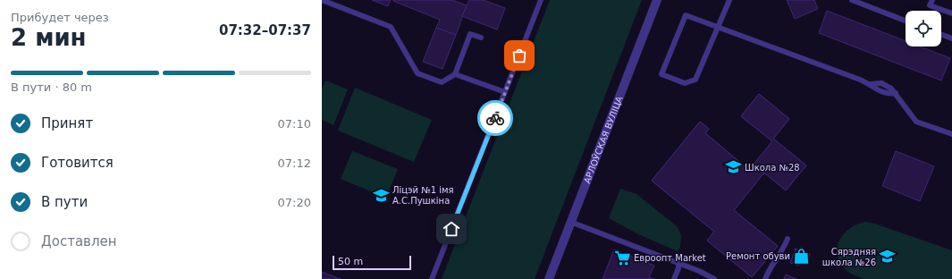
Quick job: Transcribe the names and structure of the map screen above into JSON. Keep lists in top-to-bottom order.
{
  "streets": {
    "street": ["АРЛОЎСКАЯ ВУЛІЦА"]
  },
  "places": {
    "school or university": ["Школа №28", "Ліцэй №1 імя А.С.Пушкіна", "Сярэдняя школа №26"],
    "shop": ["Ремонт обуви"],
    "supermarket": ["Евроопт Market"]
  },
  "scale_bar": "50 m",
  "page": {
    "heading": ["2 мин", "Прибудет через", "07:32–07:37"],
    "bar": "В пути · 80 m",
    "list": [
      ["Принят", "07:10"],
      ["Готовится", "07:12"],
      ["В пути", "07:20"],
      "Доставлен"
    ],
    "scale": "50 m"
  }
}
